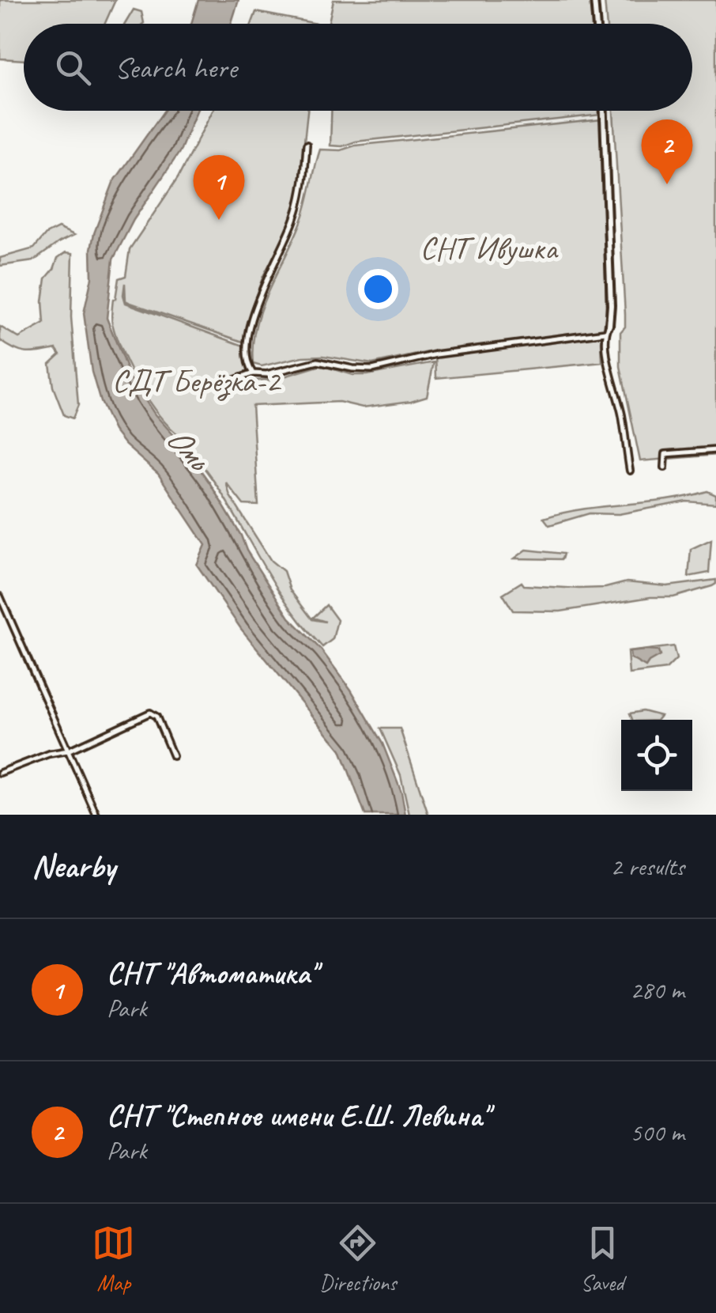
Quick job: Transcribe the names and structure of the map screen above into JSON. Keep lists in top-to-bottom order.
{
  "water": ["Омь"],
  "parks": ["СНТ Ивушка", "СДТ Берёзка-2"],
  "page": {
    "search": "Search here",
    "pins": ["2", "1"],
    "heading": ["Nearby", "2 results"],
    "list": [
      {
        "mark": "1",
        "name": "СНТ \"Автоматика\"",
        "note": "Park",
        "value": "280 m"
      },
      {
        "mark": "2",
        "name": "СНТ \"Степное имени Е.Ш. Левина\"",
        "note": "Park",
        "value": "500 m"
      }
    ],
    "nav": ["Map", "Directions", "Saved"]
  }
}
